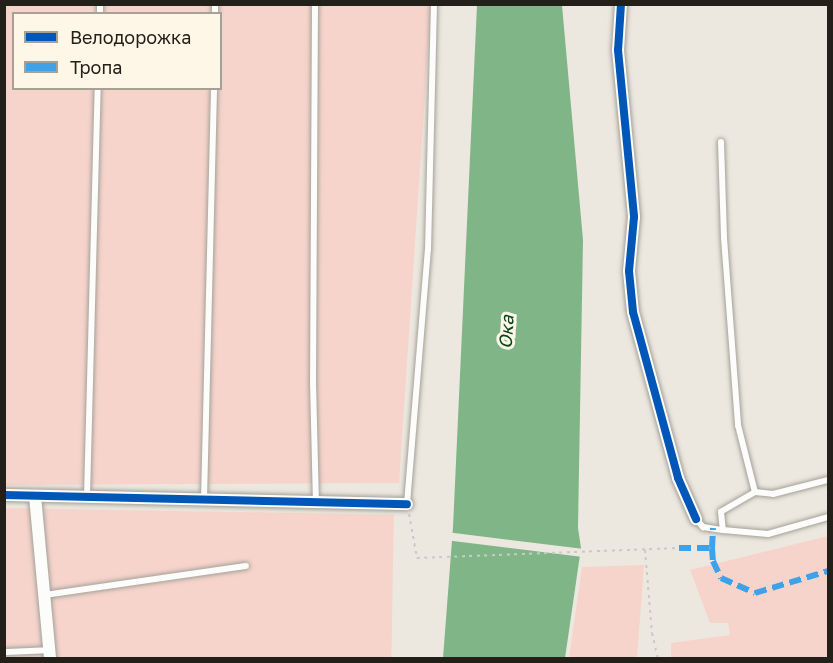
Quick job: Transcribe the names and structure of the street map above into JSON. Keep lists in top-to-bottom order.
{
  "water": ["Ока"],
  "legend": ["Велодорожка", "Тропа"]
}
